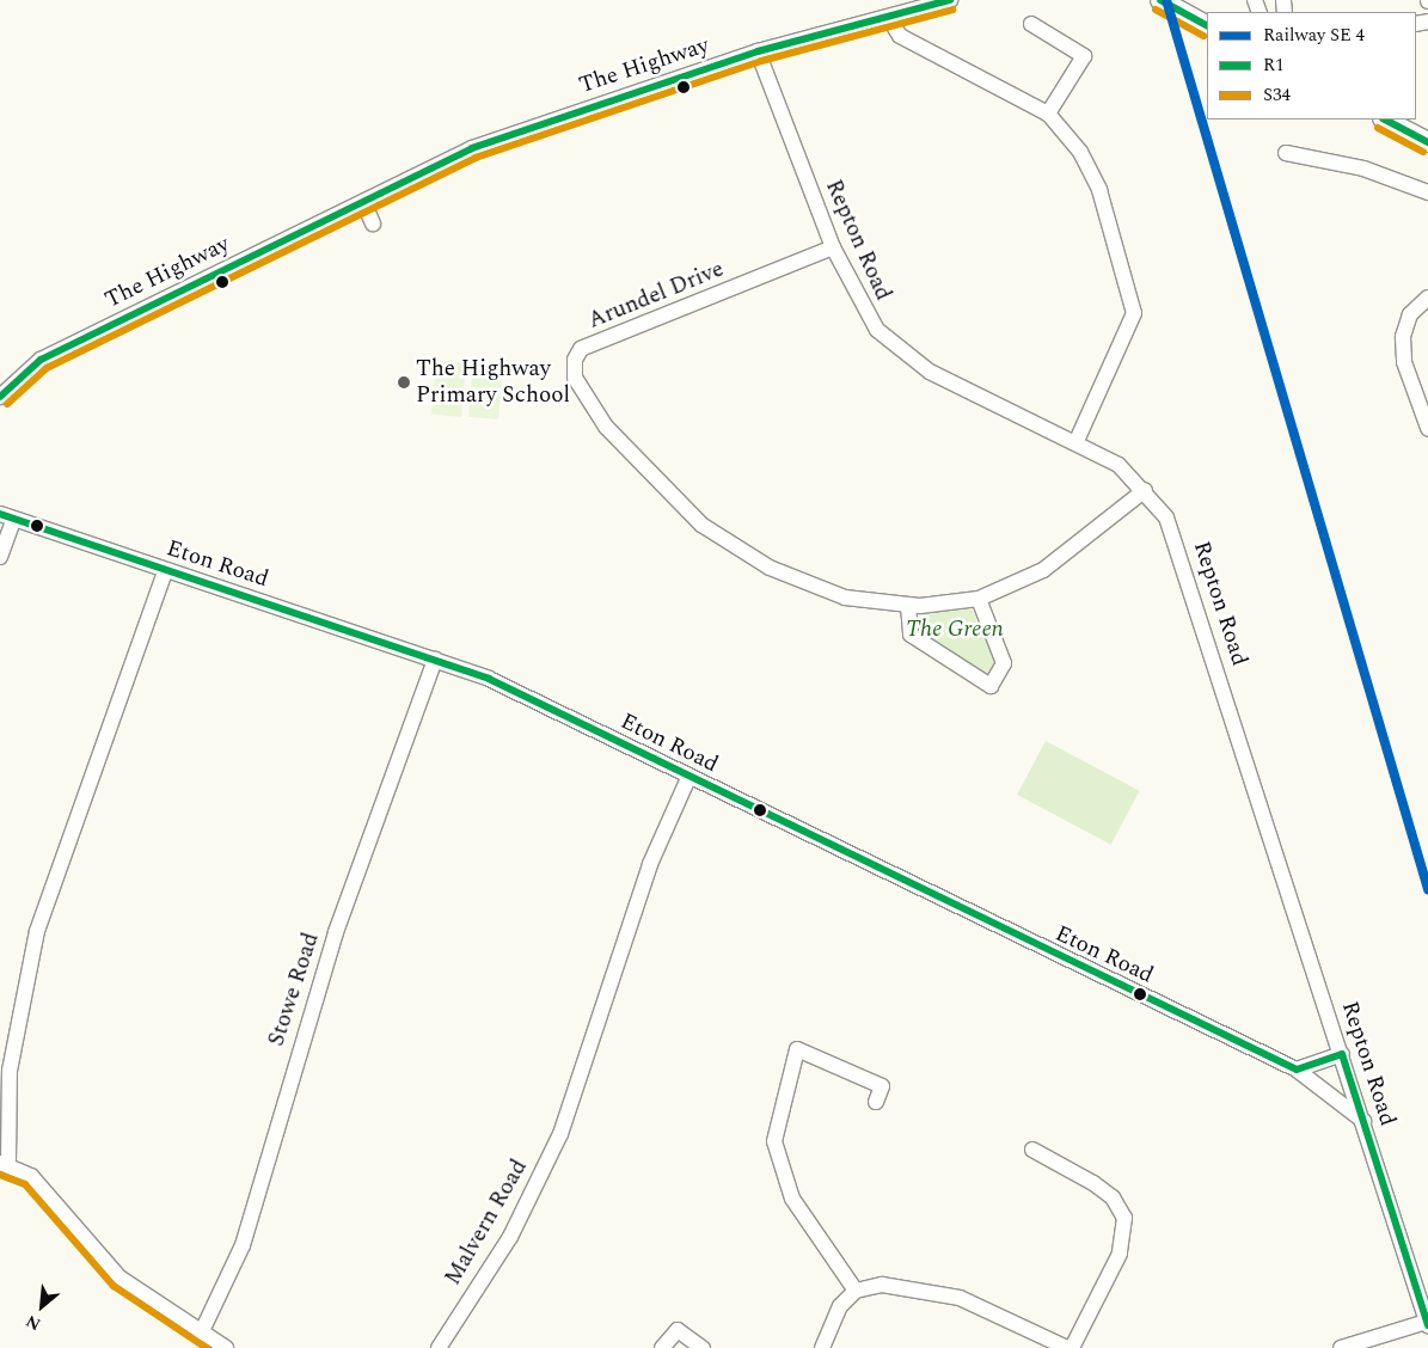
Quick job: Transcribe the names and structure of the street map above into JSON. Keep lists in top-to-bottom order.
{
  "streets": {
    "street": [
      "The Highway",
      "Repton Road",
      "Arundel Drive",
      "Eton Road",
      "Stowe Road",
      "Malvern Road"
    ]
  },
  "crossings": [
    ["The Highway", "Repton Road"],
    ["Repton Road", "Arundel Drive"],
    ["Repton Road", "Eton Road"],
    ["Eton Road", "Stowe Road"],
    ["Eton Road", "Malvern Road"]
  ],
  "parks": ["The Green"],
  "places": ["The Highway Primary School"],
  "lines": ["transit line R1", "transit line S34"],
  "legend": ["Railway SE 4", "R1", "S34"],
  "north": "bottom left"
}
